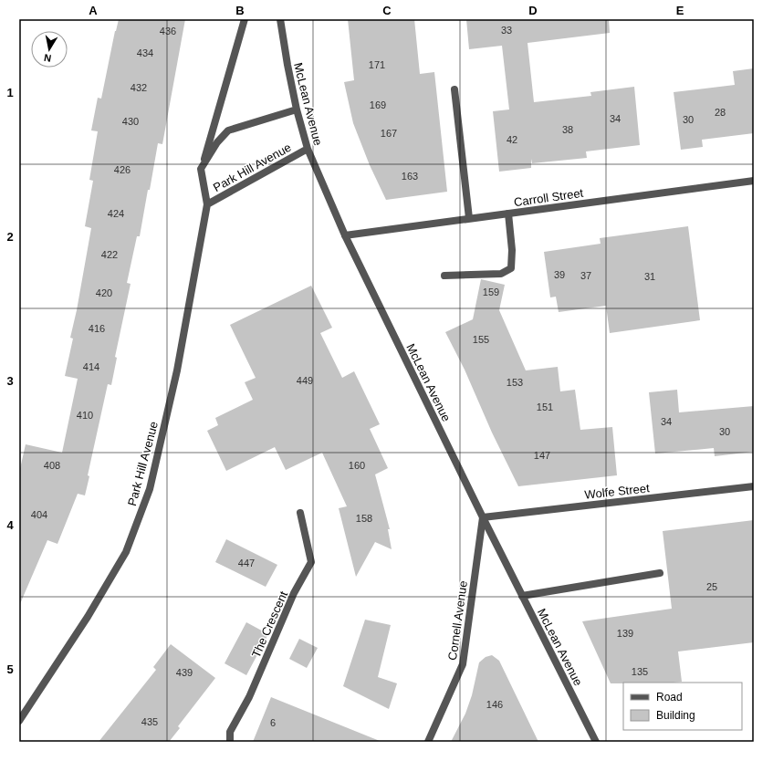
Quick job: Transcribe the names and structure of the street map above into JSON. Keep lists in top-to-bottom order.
{
  "streets": {
    "street": [
      "McLean Avenue",
      "Park Hill Avenue",
      "Carroll Street",
      "Wolfe Street",
      "Cornell Avenue",
      "The Crescent"
    ]
  },
  "crossings": [
    ["McLean Avenue", "Park Hill Avenue"],
    ["McLean Avenue", "Carroll Street"],
    ["McLean Avenue", "Wolfe Street"],
    ["McLean Avenue", "Cornell Avenue"],
    ["Wolfe Street", "Cornell Avenue"]
  ],
  "house_numbers": [
    "33",
    "436",
    "434",
    "171",
    "432",
    "169",
    "28",
    "34",
    "30",
    "430",
    "38",
    "167",
    "42",
    "426",
    "163",
    "424",
    "422",
    "39",
    "37",
    "31",
    "159",
    "420",
    "416",
    "155",
    "414",
    "449",
    "153",
    "151",
    "410",
    "34",
    "30",
    "147",
    "408",
    "160",
    "404",
    "158",
    "447",
    "25",
    "139",
    "135",
    "439",
    "146",
    "435",
    "6"
  ],
  "legend": ["Road", "Building"],
  "north": "bottom",
  "grid": {
    "columns": [
      "A",
      "B",
      "C",
      "D",
      "E"
    ],
    "rows": [
      "1",
      "2",
      "3",
      "4",
      "5"
    ]
  }
}
